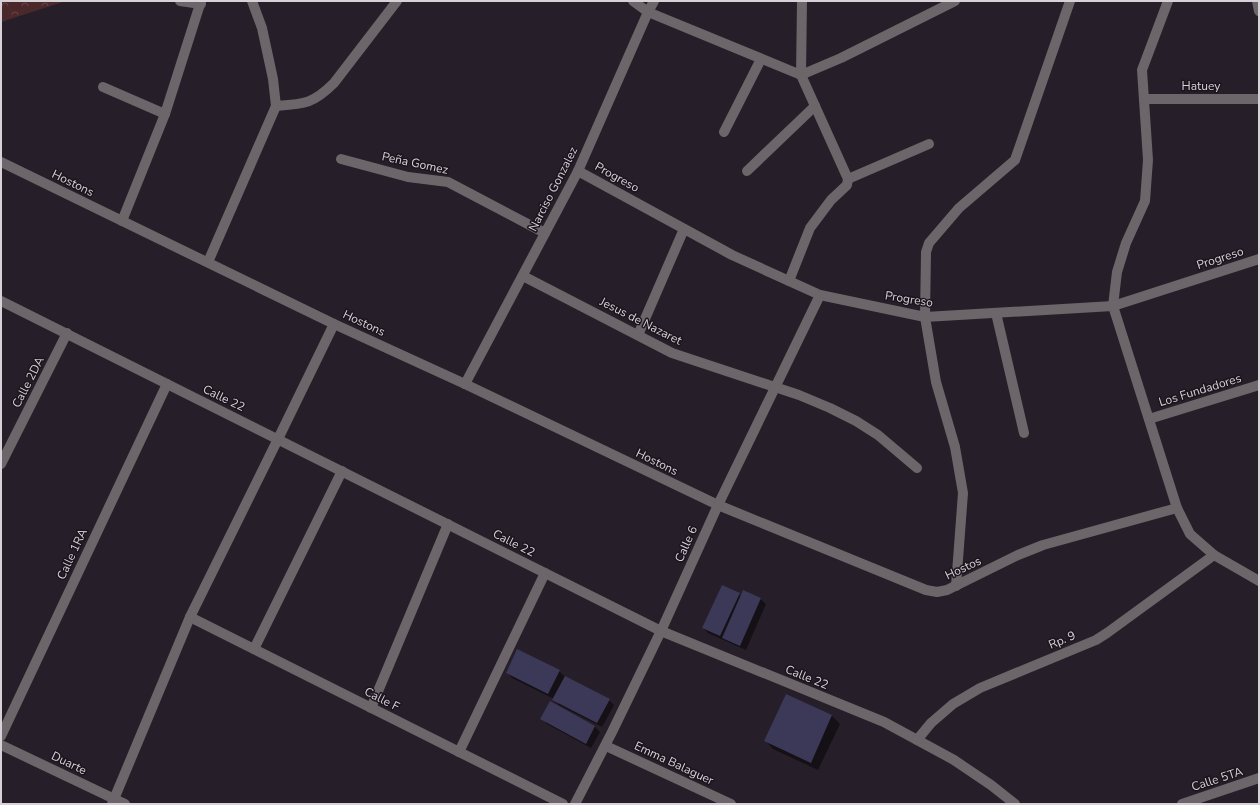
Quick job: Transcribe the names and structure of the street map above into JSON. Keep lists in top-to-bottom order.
{
  "streets": {
    "street": [
      "Hatuey",
      "Peña Gomez",
      "Progreso",
      "Hostons",
      "Narciso Gonzalez",
      "Jesus de Nazaret",
      "Calle 2DA",
      "Los Fundadores",
      "Calle 22",
      "Calle 6",
      "Calle 1RA",
      "Hostos",
      "Rp. 9",
      "Calle F",
      "Duarte",
      "Emma Balaguer",
      "Calle 5TA"
    ]
  },
  "crossings": [
    ["Peña Gomez", "Narciso Gonzalez"],
    ["Progreso", "Narciso Gonzalez"],
    ["Progreso", "Calle 6"],
    ["Hostons", "Narciso Gonzalez"],
    ["Hostons", "Calle 6"],
    ["Hostons", "Hostos"],
    ["Narciso Gonzalez", "Jesus de Nazaret"],
    ["Jesus de Nazaret", "Calle 6"],
    ["Calle 2DA", "Calle 22"],
    ["Calle 22", "Calle 6"],
    ["Calle 22", "Calle 1RA"],
    ["Calle 22", "Rp. 9"],
    ["Calle 6", "Hostos"],
    ["Calle 6", "Emma Balaguer"]
  ]
}
